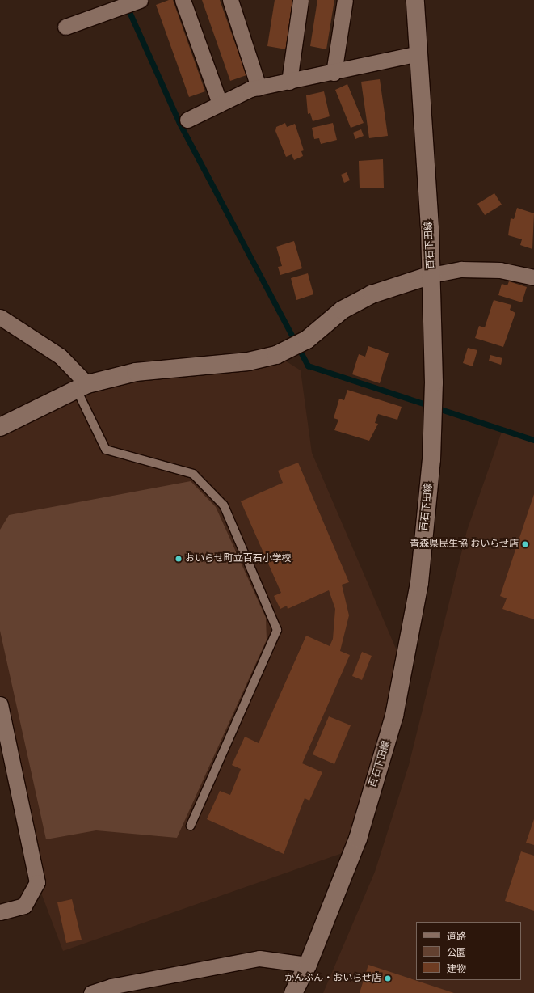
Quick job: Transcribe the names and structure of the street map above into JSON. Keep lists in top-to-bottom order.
{
  "streets": {
    "main road": ["百石下田線"]
  },
  "places": ["青森県民生協 おいらせ店", "おいらせ町立百石小学校", "かんぶん・おいらせ店"],
  "legend": ["道路", "公園", "建物"]
}
